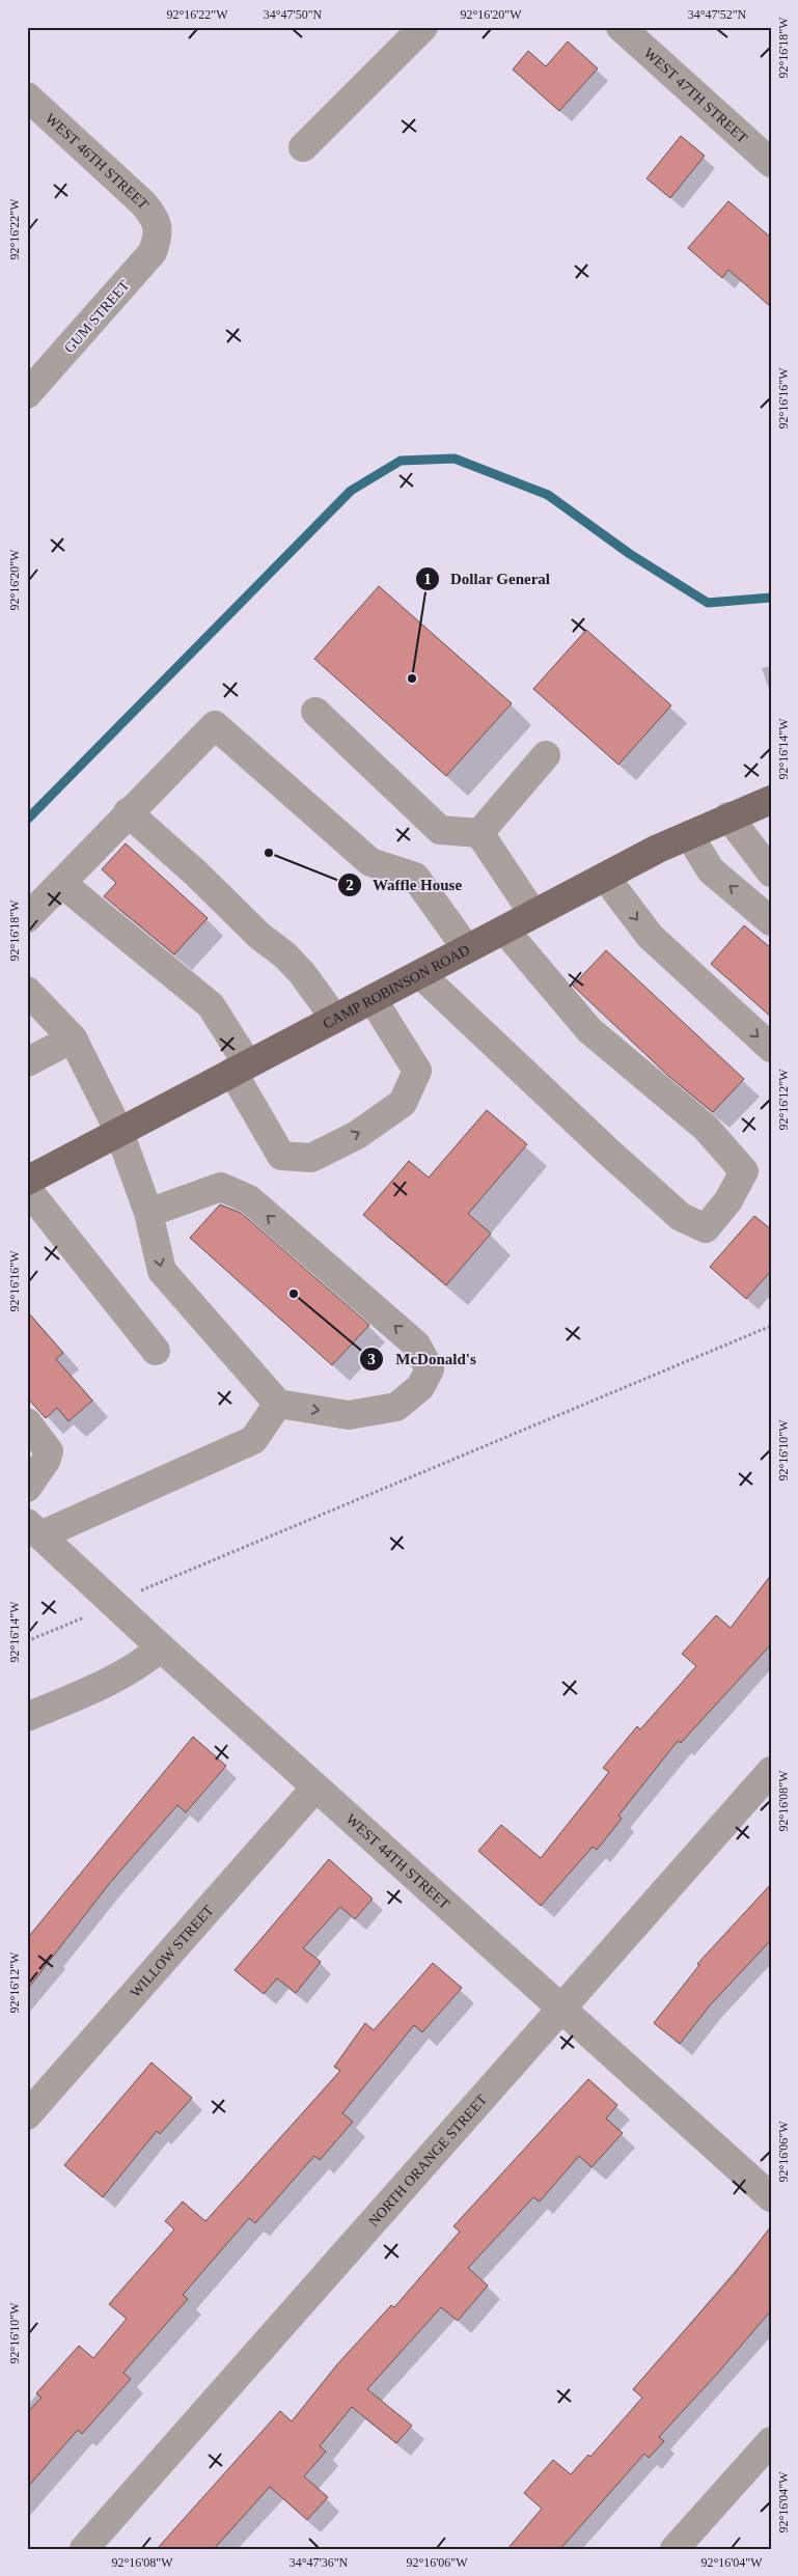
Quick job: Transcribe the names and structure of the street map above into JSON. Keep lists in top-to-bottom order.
{
  "streets": {
    "main road": ["CAMP ROBINSON ROAD"],
    "street": [
      "WEST 47TH STREET",
      "WEST 46TH STREET",
      "GUM STREET",
      "WEST 44TH STREET",
      "WILLOW STREET",
      "NORTH ORANGE STREET"
    ]
  },
  "crossings": [
    ["WEST 46TH STREET", "GUM STREET"],
    ["WEST 44TH STREET", "WILLOW STREET"],
    ["WEST 44TH STREET", "NORTH ORANGE STREET"]
  ],
  "places": ["Dollar General", "Waffle House", "McDonald's"],
  "coordinates": [
    "92°16'22\"W",
    "34°47'50\"N",
    "92°16'20\"W",
    "34°47'52\"N",
    "92°16'18\"W",
    "92°16'16\"W",
    "92°16'14\"W",
    "92°16'12\"W",
    "92°16'10\"W",
    "92°16'08\"W",
    "92°16'06\"W",
    "92°16'04\"W",
    "34°47'36\"N"
  ]
}
